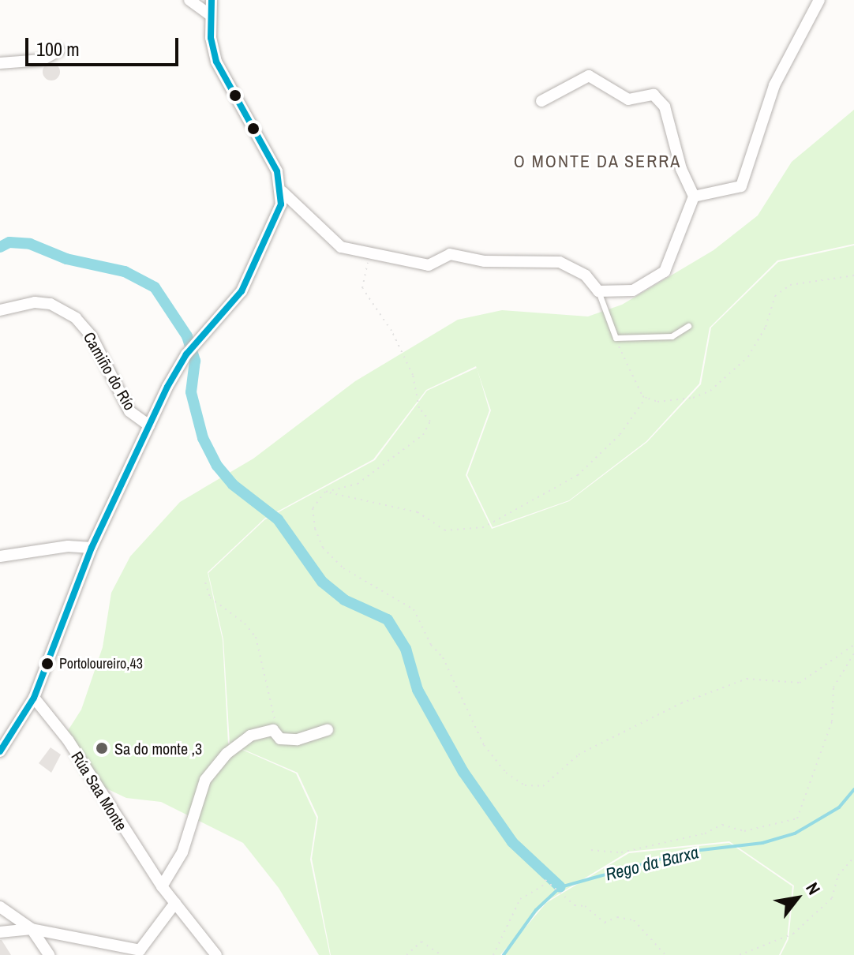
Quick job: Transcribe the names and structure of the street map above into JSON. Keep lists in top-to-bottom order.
{
  "streets": {
    "street": ["Camiño do Río", "Rúa Saa Monte"]
  },
  "districts": ["O MONTE DA SERRA"],
  "water": ["Rego da Barxa"],
  "places": ["Portoloureiro,43", "Sa do monte ,3"],
  "scale_bar": "100 m",
  "north": "top right"
}
